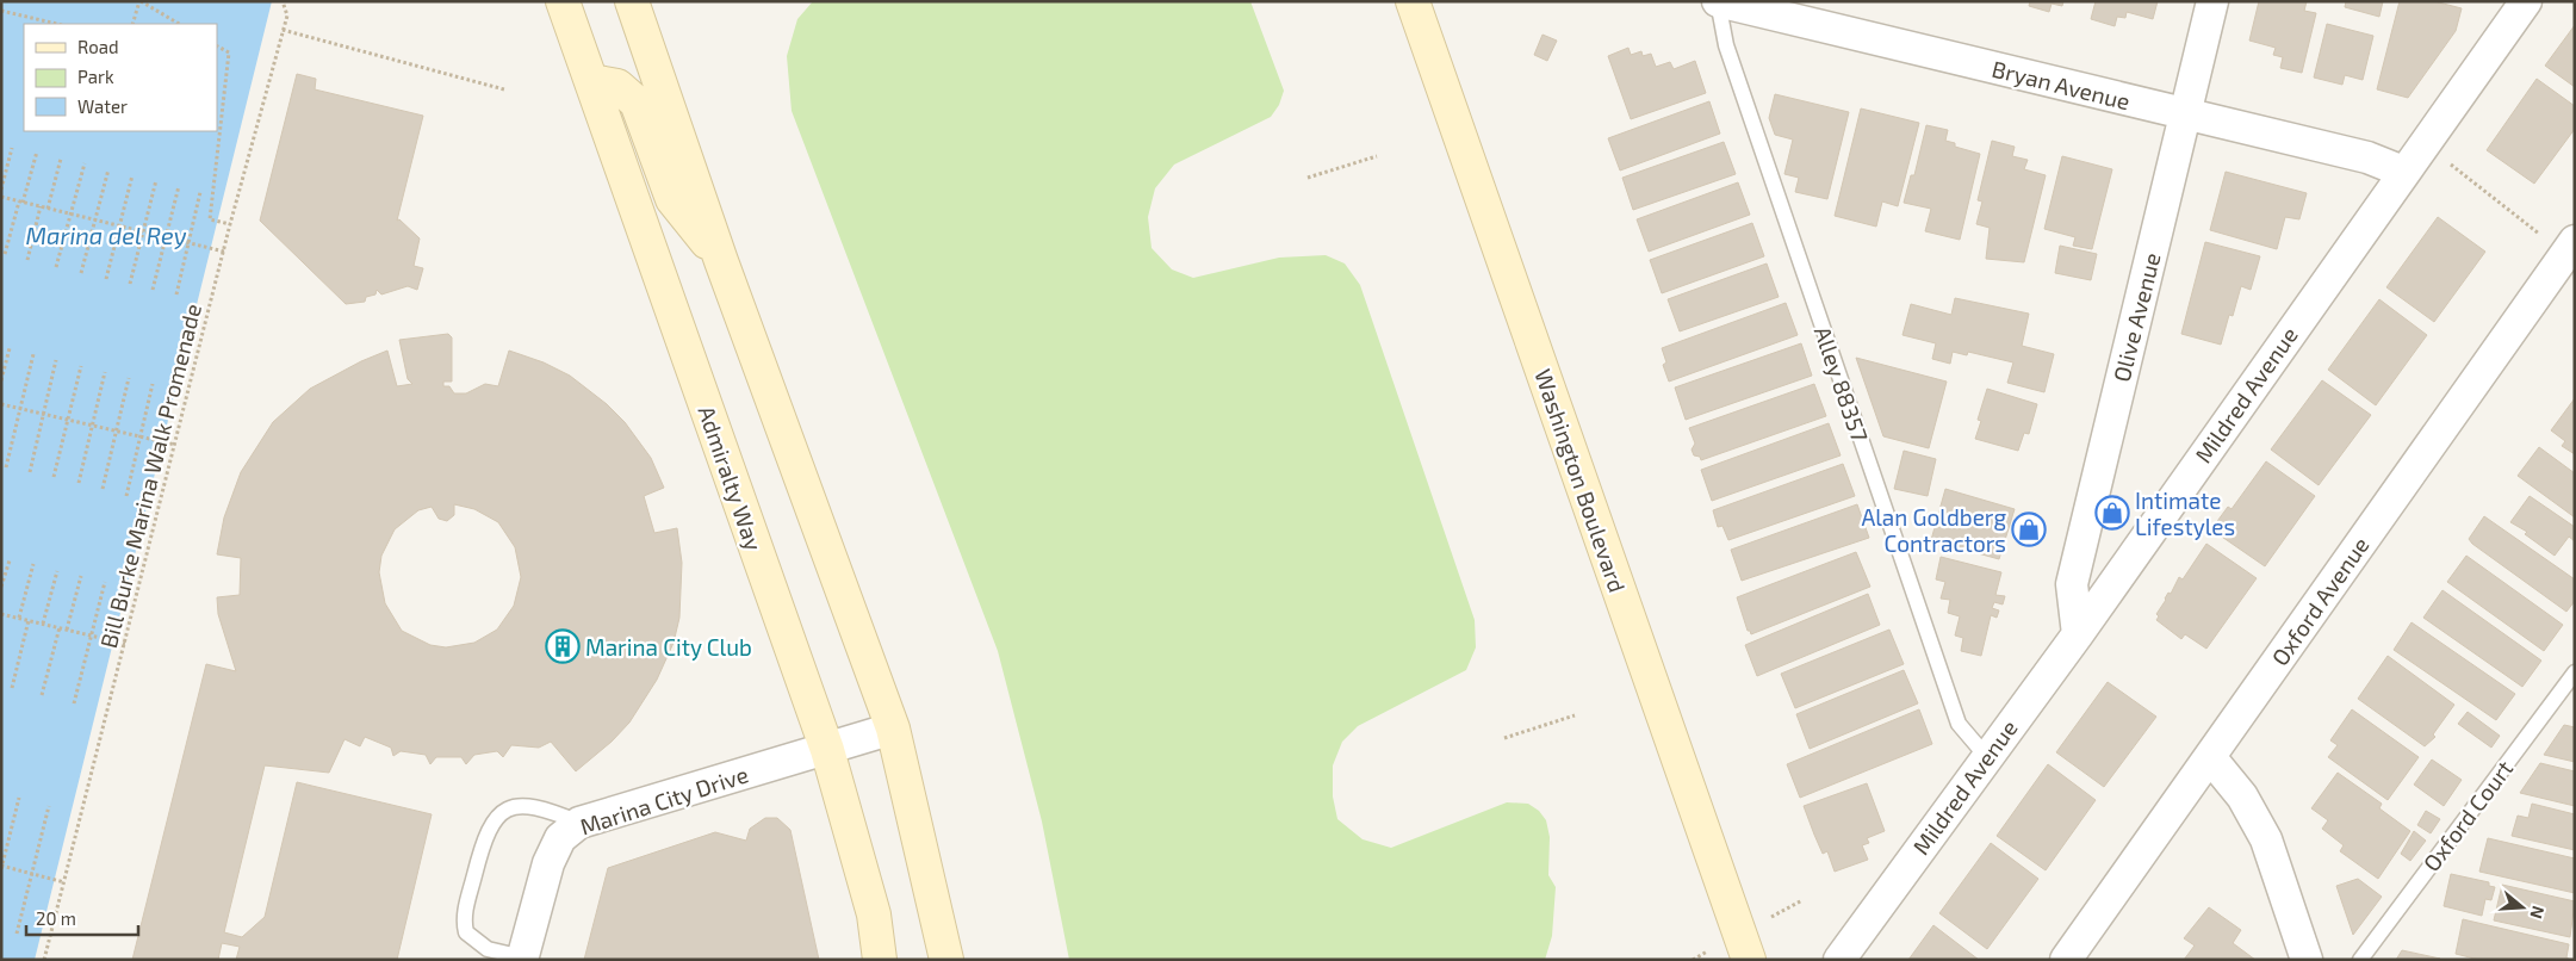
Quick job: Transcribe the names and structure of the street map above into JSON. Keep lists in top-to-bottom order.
{
  "streets": {
    "street": [
      "Bryan Avenue",
      "Olive Avenue",
      "Mildred Avenue",
      "Admiralty Way",
      "Washington Boulevard",
      "Oxford Avenue",
      "Marina City Drive"
    ],
    "lane": ["Alley 88357", "Oxford Court"],
    "path": ["Bill Burke Marina Walk Promenade"]
  },
  "crossings": [
    ["Bryan Avenue", "Olive Avenue"],
    ["Bryan Avenue", "Alley 88357"],
    ["Bryan Avenue", "Mildred Avenue"],
    ["Olive Avenue", "Mildred Avenue"],
    ["Alley 88357", "Mildred Avenue"],
    ["Admiralty Way", "Marina City Drive"]
  ],
  "water": ["Marina del Rey"],
  "places": {
    "shop": ["Intimate Lifestyles", "Alan Goldberg Contractors"],
    "building": ["Marina City Club"]
  },
  "legend": ["Road", "Park", "Water"],
  "scale_bar": "20 m",
  "north": "right"
}
